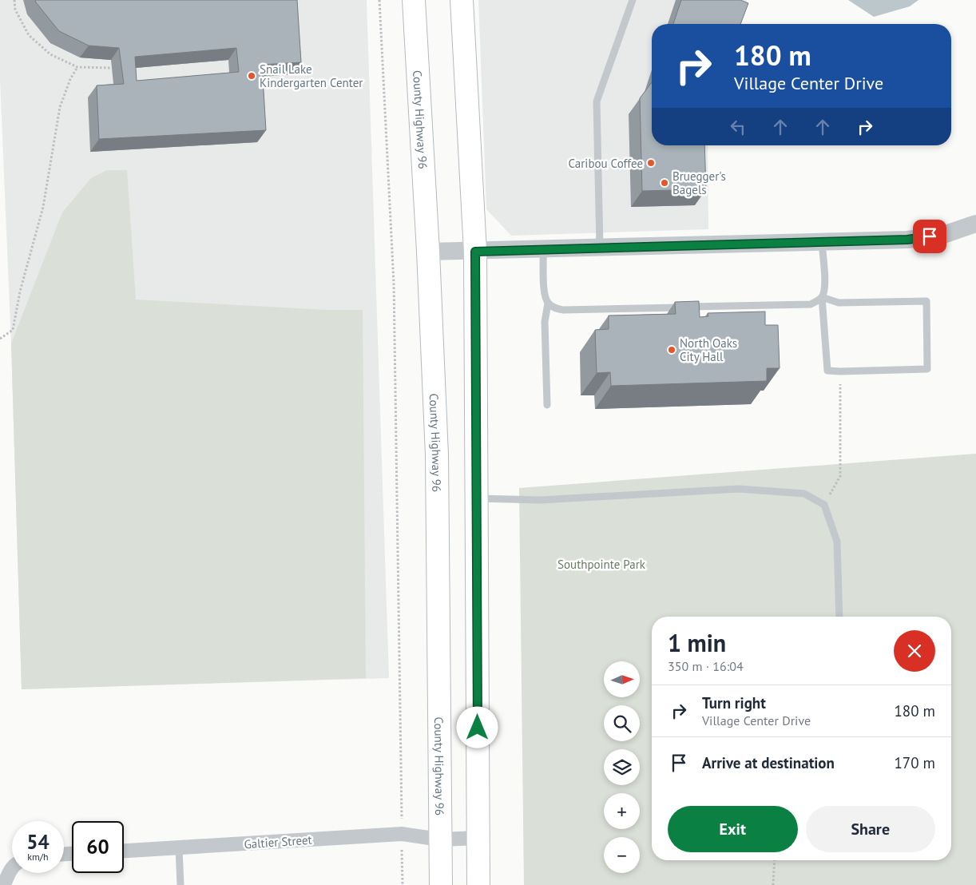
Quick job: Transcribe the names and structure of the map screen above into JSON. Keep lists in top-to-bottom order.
{
  "streets": {
    "main road": ["County Highway 96"],
    "street": ["Galtier Street"]
  },
  "crossings": [
    ["County Highway 96", "Galtier Street"]
  ],
  "parks": ["Southpointe Park"],
  "places": [
    "Snail Lake Kindergarten Center",
    "Caribou Coffee",
    "Bruegger's Bagels",
    "North Oaks City Hall"
  ],
  "north": "right",
  "page": {
    "turn": ["180 m", "Village Center Drive"],
    "heading": ["1 min", "350 m · 16:04"],
    "map_buttons": ["+", "−"],
    "list": [
      {
        "name": "Turn right",
        "note": "Village Center Drive",
        "value": "180 m"
      },
      {
        "name": "Arrive at destination",
        "value": "170 m"
      }
    ],
    "buttons": ["Exit", "Share"],
    "speed": "54 km/h",
    "limit": "60"
  }
}
